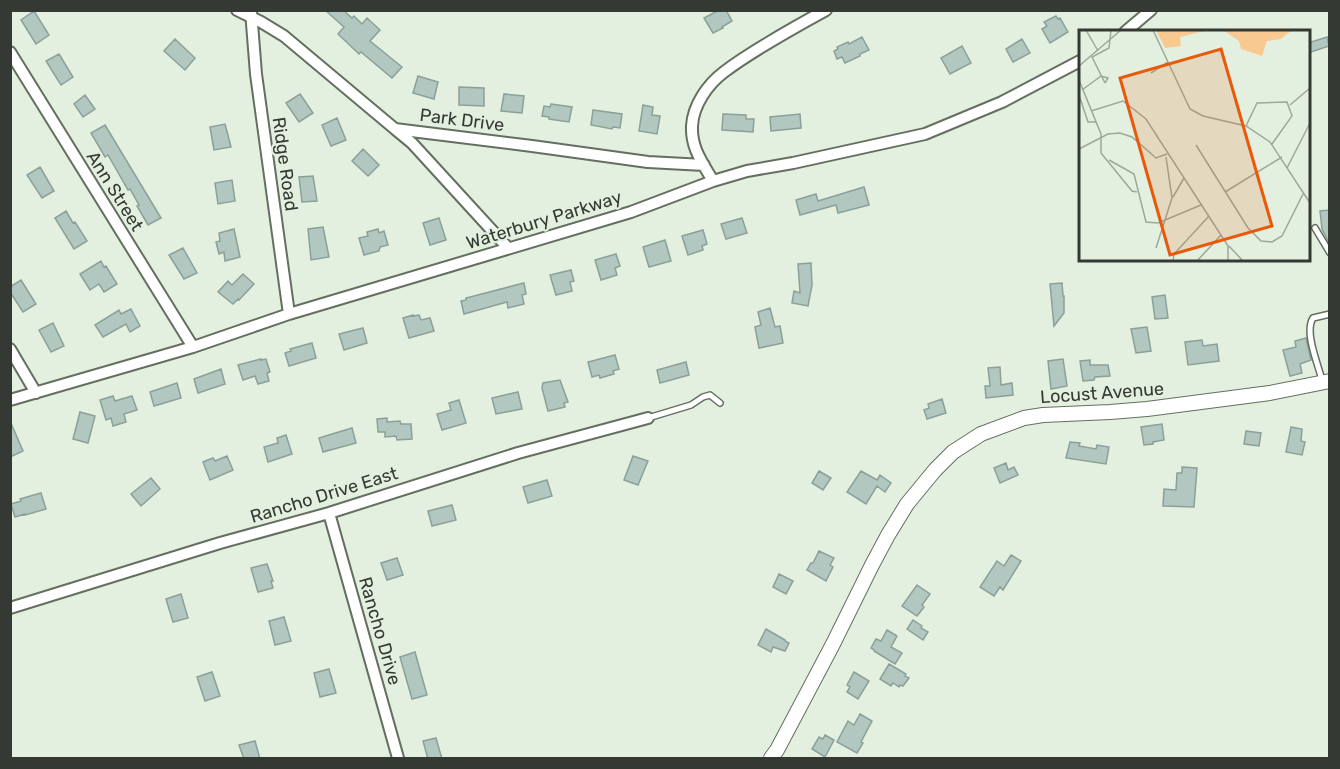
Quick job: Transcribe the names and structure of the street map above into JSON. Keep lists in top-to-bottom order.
{
  "streets": {
    "street": [
      "Park Drive",
      "Ridge Road",
      "Ann Street",
      "Waterbury Parkway",
      "Locust Avenue",
      "Rancho Drive East",
      "Rancho Drive"
    ]
  },
  "crossings": [
    ["Park Drive", "Ridge Road"],
    ["Ridge Road", "Waterbury Parkway"],
    ["Ann Street", "Waterbury Parkway"],
    ["Rancho Drive East", "Rancho Drive"]
  ]
}
